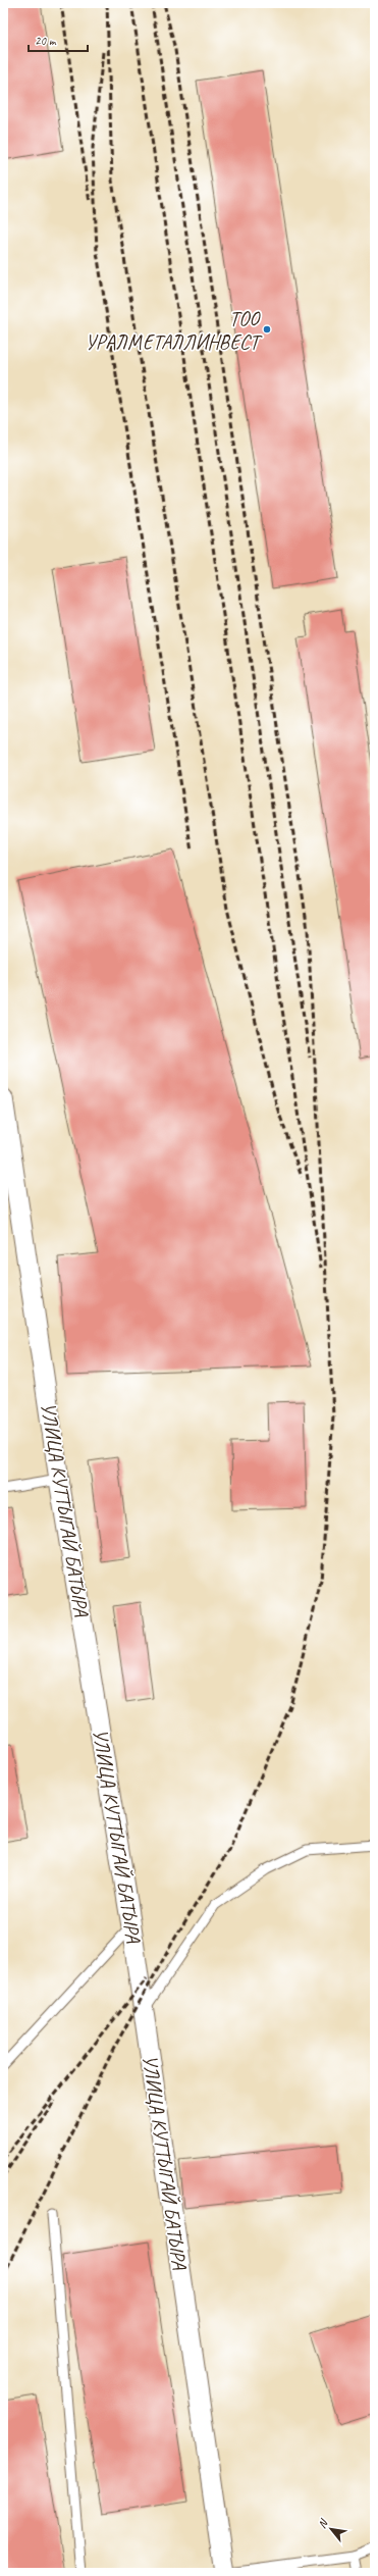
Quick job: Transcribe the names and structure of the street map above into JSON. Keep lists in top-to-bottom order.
{
  "streets": {
    "street": ["УЛИЦА КУТТЫГАЙ БАТЫРА"]
  },
  "places": ["ТОО УРАЛМЕТАЛЛИНВЕСТ"],
  "scale_bar": "20 m",
  "north": "top left"
}
